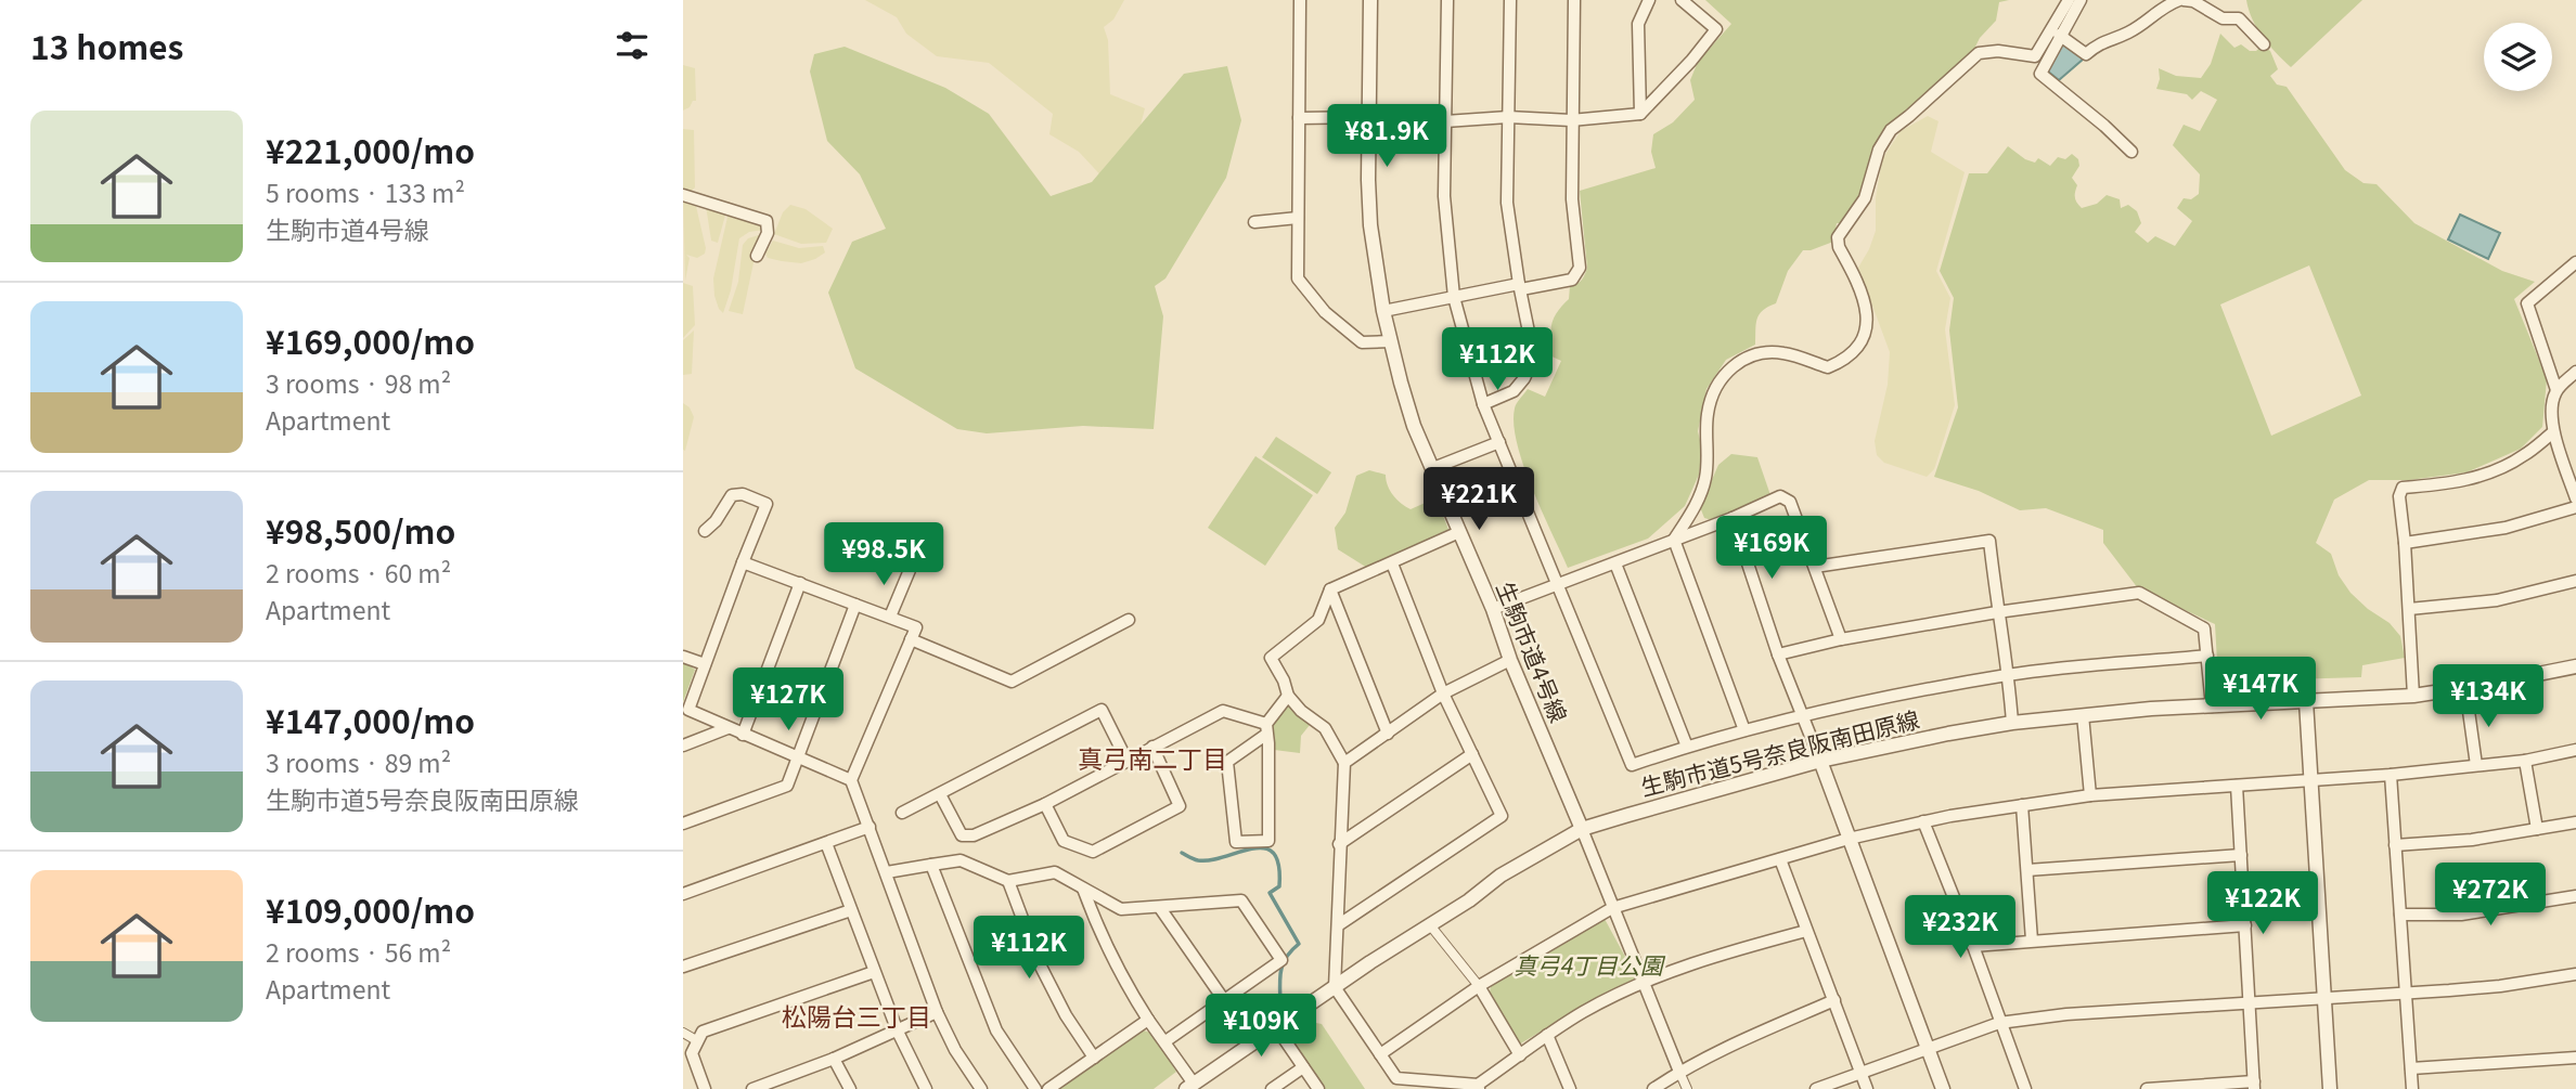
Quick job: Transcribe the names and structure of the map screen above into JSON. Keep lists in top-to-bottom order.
{
  "streets": {
    "street": ["生駒市道4号線", "生駒市道5号奈良阪南田原線"]
  },
  "crossings": [
    ["生駒市道4号線", "生駒市道5号奈良阪南田原線"]
  ],
  "districts": ["真弓南二丁目", "松陽台三丁目"],
  "parks": ["真弓4丁目公園"],
  "page": {
    "heading": "13 homes",
    "list": [
      {
        "name": "¥221,000/mo",
        "note": "5 rooms · 133 m² · 生駒市道4号線"
      },
      {
        "name": "¥169,000/mo",
        "note": "3 rooms · 98 m² · Apartment"
      },
      {
        "name": "¥98,500/mo",
        "note": "2 rooms · 60 m² · Apartment"
      },
      {
        "name": "¥147,000/mo",
        "note": "3 rooms · 89 m² · 生駒市道5号奈良阪南田原線"
      },
      {
        "name": "¥109,000/mo",
        "note": "2 rooms · 56 m² · Apartment"
      }
    ],
    "price": [
      "¥81.9K",
      "¥112K",
      "¥221K",
      "¥169K",
      "¥98.5K",
      "¥147K",
      "¥134K",
      "¥127K",
      "¥272K",
      "¥122K",
      "¥232K",
      "¥112K",
      "¥109K"
    ]
  }
}
